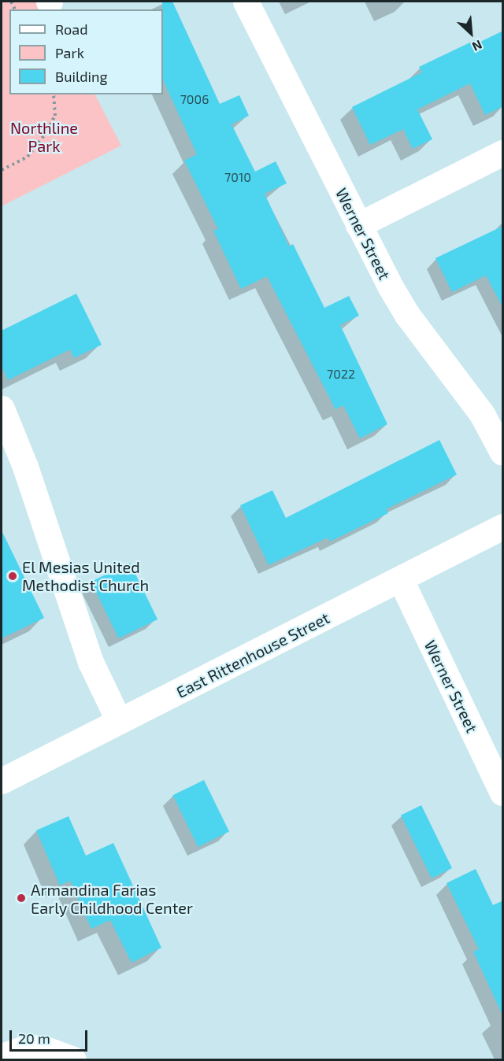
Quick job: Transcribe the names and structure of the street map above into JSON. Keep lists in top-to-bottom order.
{
  "streets": {
    "street": ["Werner Street", "East Rittenhouse Street"]
  },
  "crossings": [
    ["Werner Street", "East Rittenhouse Street"]
  ],
  "parks": ["Northline Park"],
  "places": ["El Mesias United Methodist Church", "Armandina Farias Early Childhood Center"],
  "house_numbers": ["7006", "7010", "7022"],
  "legend": ["Road", "Park", "Building"],
  "scale_bar": "20 m",
  "north": "bottom right"
}
